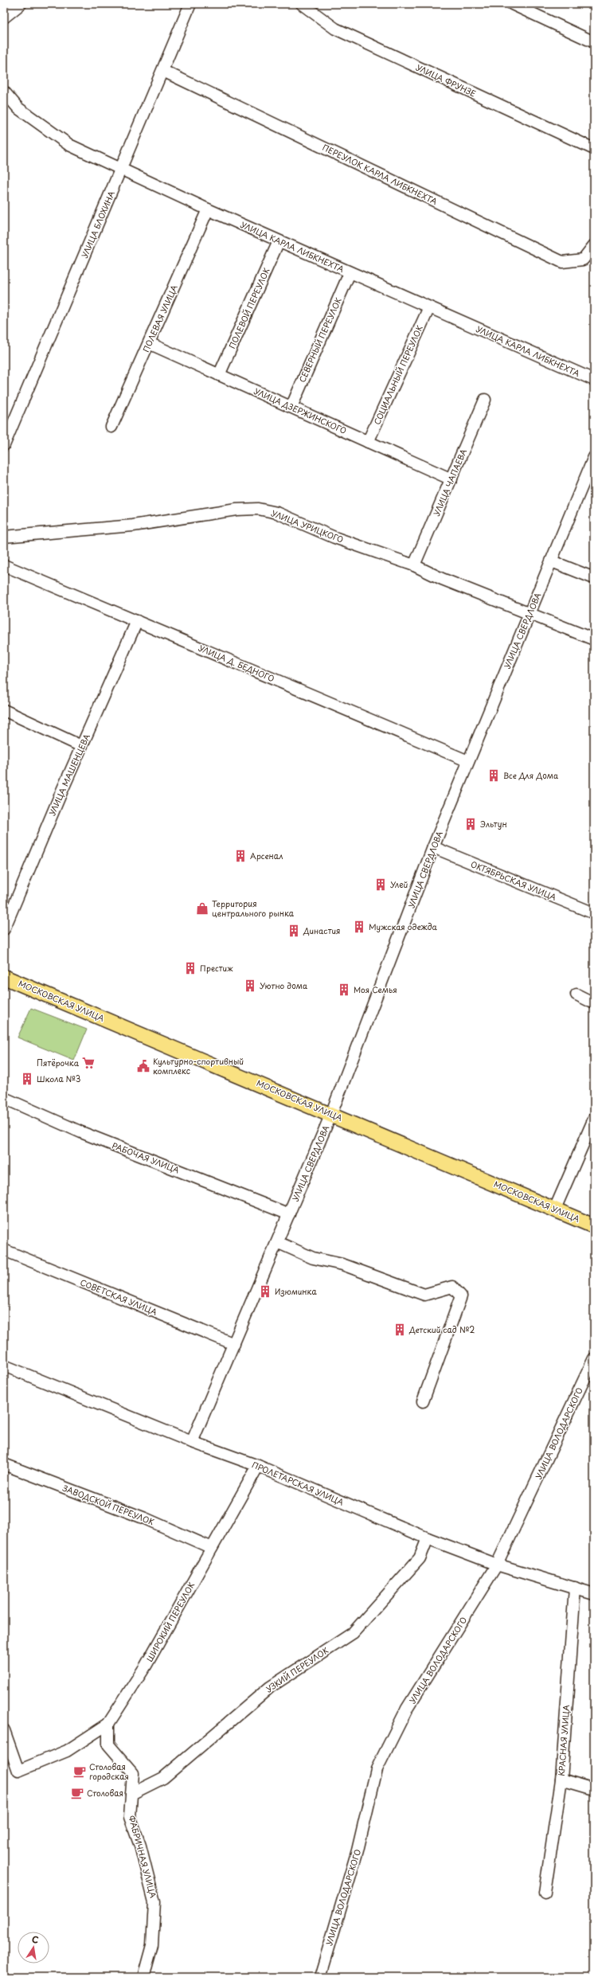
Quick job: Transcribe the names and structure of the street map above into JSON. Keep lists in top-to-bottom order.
{
  "streets": {
    "main road": ["МОСКОВСКАЯ УЛИЦА"],
    "street": [
      "УЛИЦА ФРУНЗЕ",
      "ПЕРЕУЛОК КАРЛА ЛИБКНЕХТА",
      "УЛИЦА БЛОХИНА",
      "УЛИЦА КАРЛА ЛИБКНЕХТА",
      "ПОЛЕВОЙ ПЕРЕУЛОК",
      "ПОЛЕВАЯ УЛИЦА",
      "СЕВЕРНЫЙ ПЕРЕУЛОК",
      "СОЦИАЛЬНЫЙ ПЕРЕУЛОК",
      "УЛИЦА ДЗЕРЖИНСКОГО",
      "УЛИЦА ЧАПАЕВА",
      "УЛИЦА УРИЦКОГО",
      "УЛИЦА СВЕРДЛОВА",
      "УЛИЦА Д. БЕДНОГО",
      "УЛИЦА МАШЕНЦЕВА",
      "ОКТЯБРЬСКАЯ УЛИЦА",
      "РАБОЧАЯ УЛИЦА",
      "СОВЕТСКАЯ УЛИЦА",
      "УЛИЦА ВОЛОДАРСКОГО",
      "ПРОЛЕТАРСКАЯ УЛИЦА",
      "ЗАВОДСКОЙ ПЕРЕУЛОК",
      "ШИРОКИЙ ПЕРЕУЛОК",
      "УЗКИЙ ПЕРЕУЛОК",
      "КРАСНАЯ УЛИЦА",
      "ФАБРИЧНАЯ УЛИЦА"
    ]
  },
  "crossings": [
    ["ПЕРЕУЛОК КАРЛА ЛИБКНЕХТА", "УЛИЦА БЛОХИНА"],
    ["УЛИЦА БЛОХИНА", "УЛИЦА КАРЛА ЛИБКНЕХТА"],
    ["УЛИЦА КАРЛА ЛИБКНЕХТА", "ПОЛЕВОЙ ПЕРЕУЛОК"],
    ["УЛИЦА КАРЛА ЛИБКНЕХТА", "ПОЛЕВАЯ УЛИЦА"],
    ["УЛИЦА КАРЛА ЛИБКНЕХТА", "СЕВЕРНЫЙ ПЕРЕУЛОК"],
    ["УЛИЦА КАРЛА ЛИБКНЕХТА", "СОЦИАЛЬНЫЙ ПЕРЕУЛОК"],
    ["ПОЛЕВОЙ ПЕРЕУЛОК", "УЛИЦА ДЗЕРЖИНСКОГО"],
    ["ПОЛЕВАЯ УЛИЦА", "УЛИЦА ДЗЕРЖИНСКОГО"],
    ["СЕВЕРНЫЙ ПЕРЕУЛОК", "УЛИЦА ДЗЕРЖИНСКОГО"],
    ["СОЦИАЛЬНЫЙ ПЕРЕУЛОК", "УЛИЦА ДЗЕРЖИНСКОГО"],
    ["УЛИЦА ДЗЕРЖИНСКОГО", "УЛИЦА ЧАПАЕВА"],
    ["УЛИЦА ЧАПАЕВА", "УЛИЦА УРИЦКОГО"],
    ["УЛИЦА УРИЦКОГО", "УЛИЦА СВЕРДЛОВА"],
    ["УЛИЦА СВЕРДЛОВА", "УЛИЦА Д. БЕДНОГО"],
    ["УЛИЦА СВЕРДЛОВА", "ОКТЯБРЬСКАЯ УЛИЦА"],
    ["УЛИЦА СВЕРДЛОВА", "МОСКОВСКАЯ УЛИЦА"],
    ["УЛИЦА СВЕРДЛОВА", "РАБОЧАЯ УЛИЦА"],
    ["УЛИЦА СВЕРДЛОВА", "СОВЕТСКАЯ УЛИЦА"],
    ["УЛИЦА СВЕРДЛОВА", "ПРОЛЕТАРСКАЯ УЛИЦА"],
    ["УЛИЦА Д. БЕДНОГО", "УЛИЦА МАШЕНЦЕВА"],
    ["УЛИЦА ВОЛОДАРСКОГО", "ПРОЛЕТАРСКАЯ УЛИЦА"],
    ["ПРОЛЕТАРСКАЯ УЛИЦА", "ШИРОКИЙ ПЕРЕУЛОК"],
    ["ПРОЛЕТАРСКАЯ УЛИЦА", "УЗКИЙ ПЕРЕУЛОК"],
    ["ПРОЛЕТАРСКАЯ УЛИЦА", "КРАСНАЯ УЛИЦА"],
    ["ЗАВОДСКОЙ ПЕРЕУЛОК", "ШИРОКИЙ ПЕРЕУЛОК"],
    ["ШИРОКИЙ ПЕРЕУЛОК", "ФАБРИЧНАЯ УЛИЦА"],
    ["УЗКИЙ ПЕРЕУЛОК", "ФАБРИЧНАЯ УЛИЦА"]
  ],
  "places": {
    "building": [
      "Все Для Дома",
      "Эльтун",
      "Арсенал",
      "Улей",
      "Мужская одежда",
      "Династия",
      "Престиж",
      "Уютно дома",
      "Моя Семья",
      "Школа №3",
      "Изюминка",
      "Детский сад №2"
    ],
    "shop": ["Территория центрального рынка"],
    "supermarket": ["Пятёрочка"],
    "public building": ["Культурно-спортивный комплекс"],
    "cafe": ["Столовая городская", "Столовая"]
  },
  "north": "top"
}
